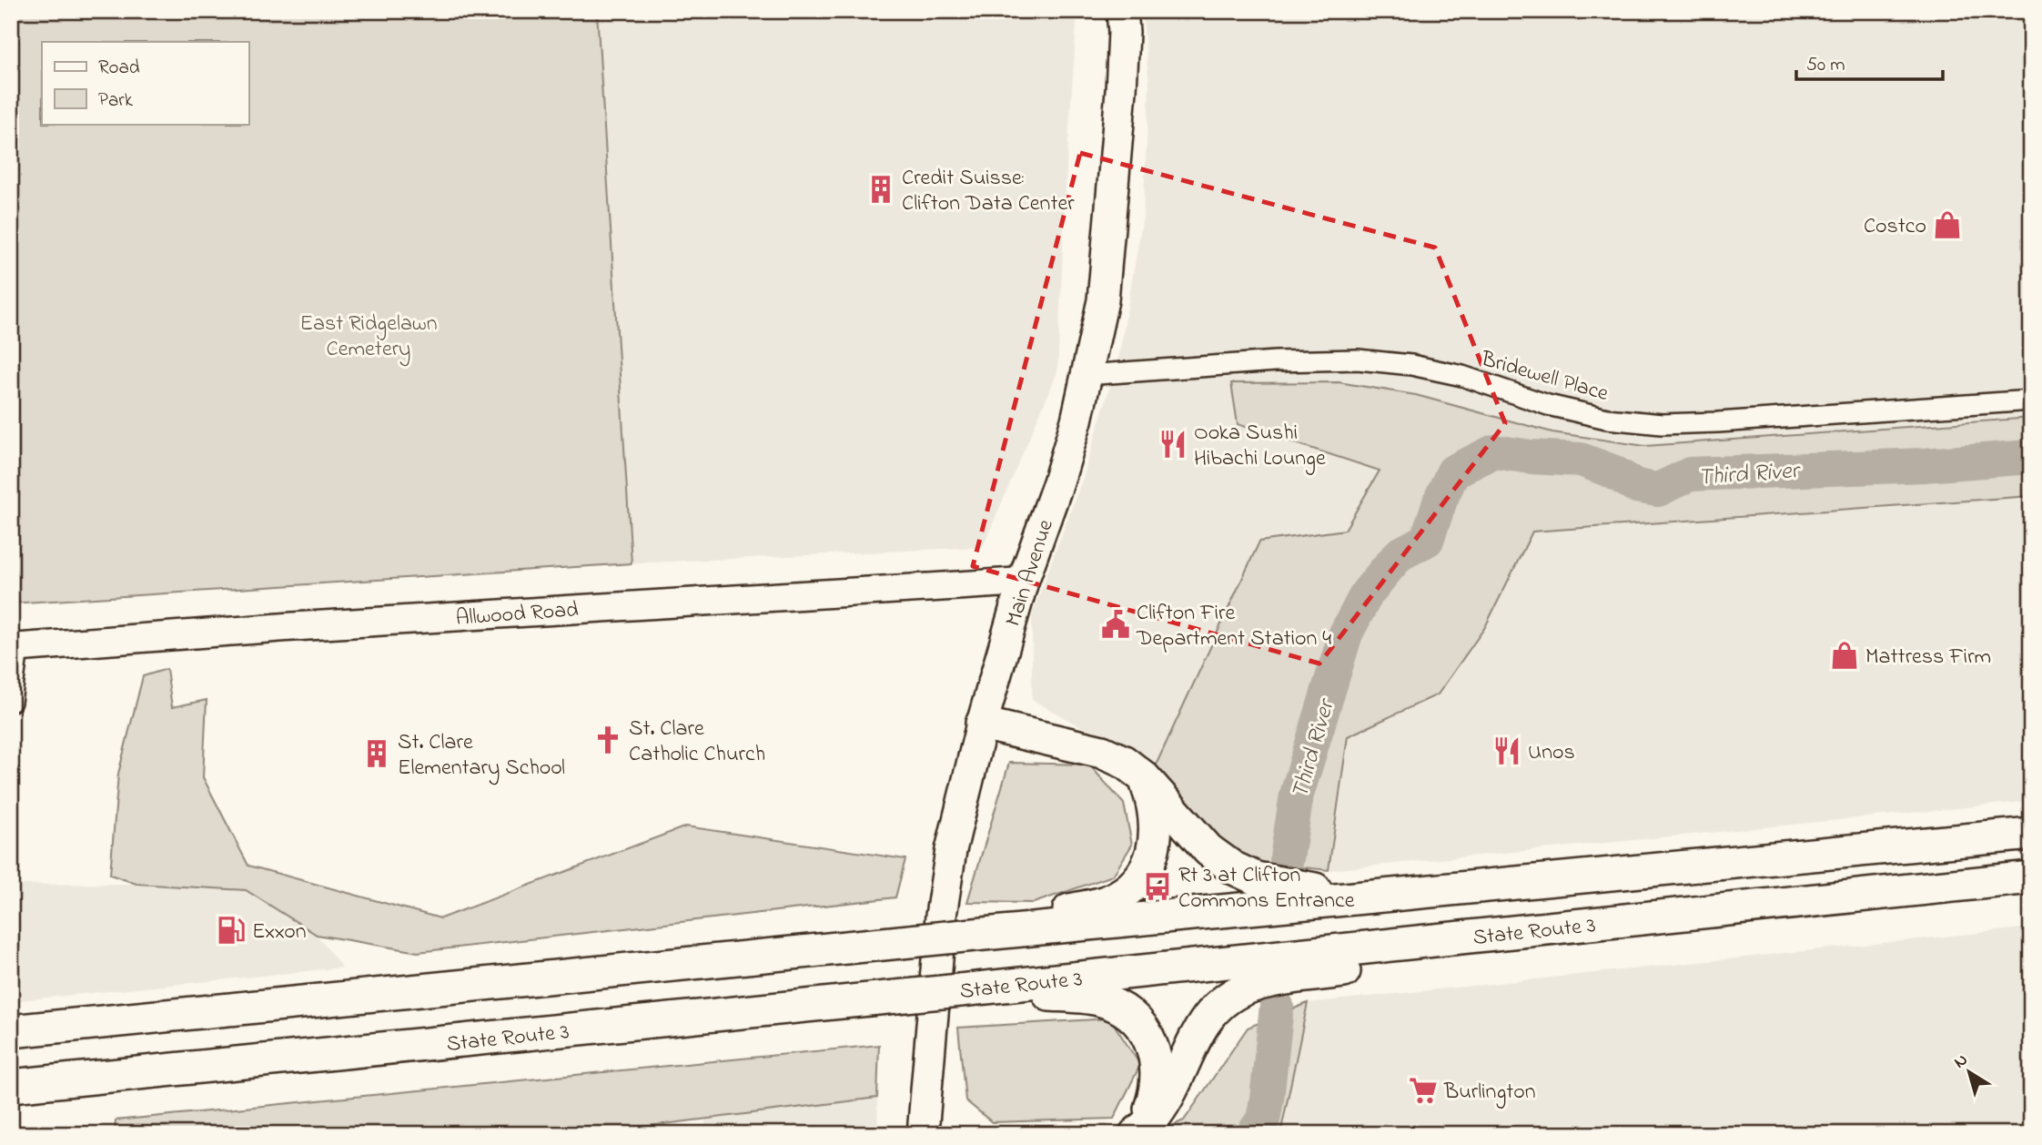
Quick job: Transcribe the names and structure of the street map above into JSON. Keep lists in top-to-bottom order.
{
  "streets": {
    "highway": ["State Route 3"],
    "main road": ["Main Avenue", "Allwood Road"],
    "street": ["Bridewell Place"]
  },
  "crossings": [
    ["Bridewell Place", "Main Avenue"],
    ["Main Avenue", "Allwood Road"]
  ],
  "water": ["Third River"],
  "parks": ["East Ridgelawn Cemetery"],
  "places": {
    "building": ["Credit Suisse: Clifton Data Center", "St. Clare Elementary School"],
    "shop": ["Costco", "Mattress Firm"],
    "restaurant": ["Ooka Sushi Hibachi Lounge", "Unos"],
    "public building": ["Clifton Fire Department Station 4"],
    "church": ["St. Clare Catholic Church"],
    "bus stop": ["Rt 3 at Clifton Commons Entrance"],
    "fuel station": ["Exxon"],
    "supermarket": ["Burlington"]
  },
  "legend": ["Road", "Park"],
  "scale_bar": "50 m",
  "north": "top left"
}
